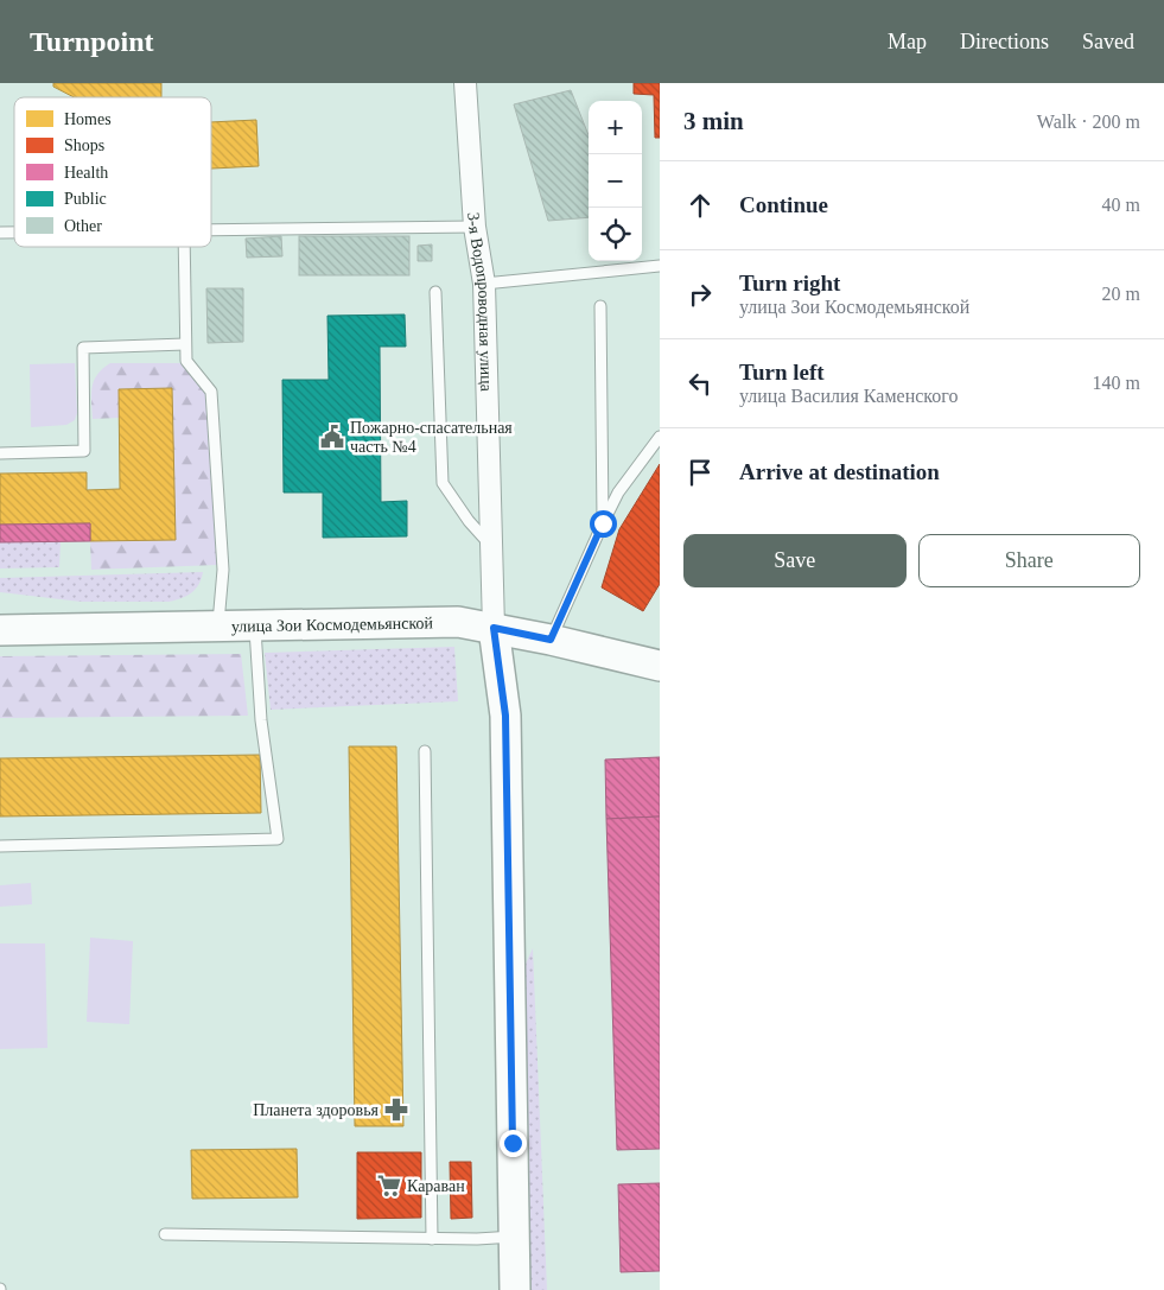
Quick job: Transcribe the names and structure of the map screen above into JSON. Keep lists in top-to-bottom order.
{
  "streets": {
    "main road": ["улица Зои Космодемьянской"],
    "street": ["3-я Водопроводная улица"]
  },
  "crossings": [
    ["3-я Водопроводная улица", "улица Зои Космодемьянской"]
  ],
  "places": {
    "public building": ["Пожарно-спасательная часть №4"],
    "pharmacy": ["Планета здоровья"],
    "supermarket": ["Караван"]
  },
  "legend": [
    "Homes",
    "Shops",
    "Health",
    "Public",
    "Other"
  ],
  "page": {
    "header": "Turnpoint",
    "nav": ["Map", "Directions", "Saved"],
    "heading": ["3 min", "Walk · 200 m"],
    "map_buttons": ["+", "−"],
    "list": [
      ["Continue", "40 m"],
      ["Turn right", "улица Зои Космодемьянской", "20 m"],
      ["Turn left", "улица Василия Каменского", "140 m"],
      "Arrive at destination"
    ],
    "buttons": ["Save", "Share"]
  }
}
